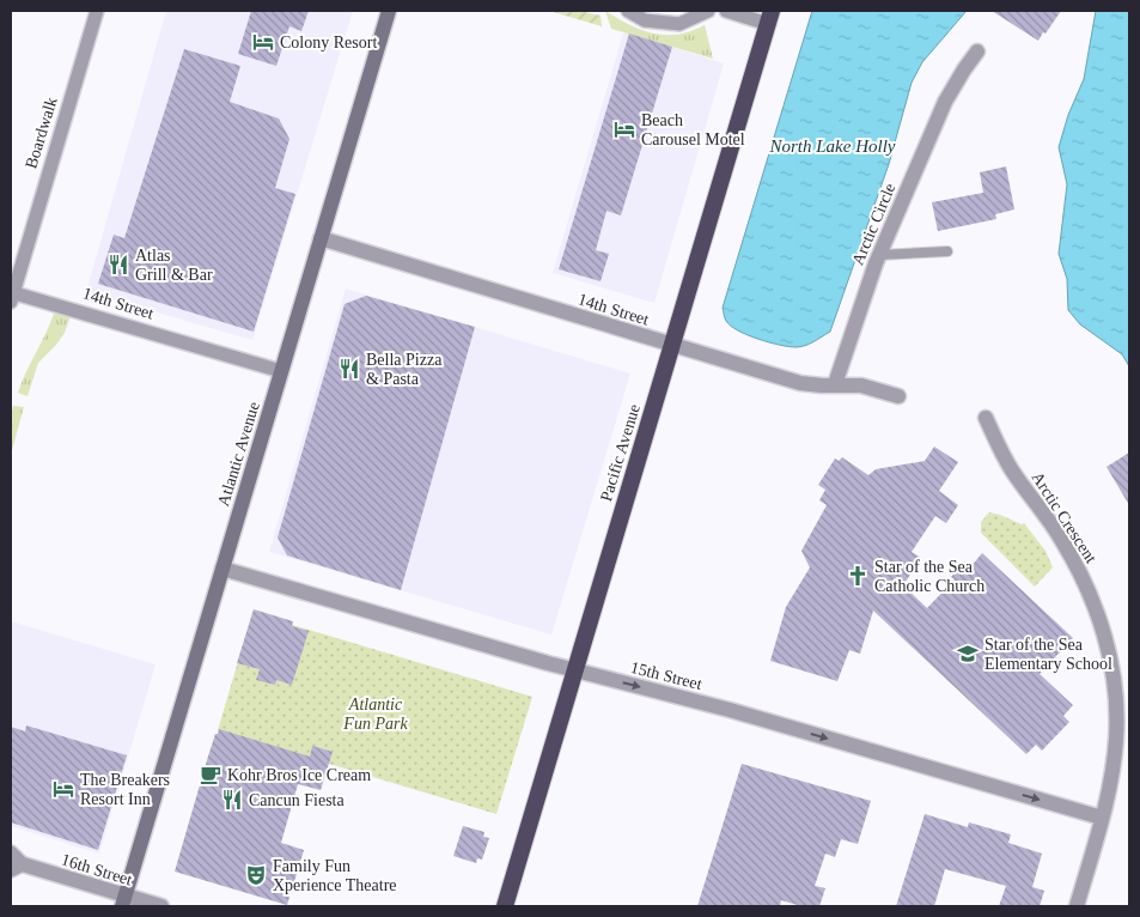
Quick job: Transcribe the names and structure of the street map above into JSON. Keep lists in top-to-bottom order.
{
  "streets": {
    "highway": ["Pacific Avenue"],
    "main road": ["Atlantic Avenue"],
    "street": [
      "Boardwalk",
      "Arctic Circle",
      "14th Street",
      "Arctic Crescent",
      "15th Street",
      "16th Street"
    ]
  },
  "crossings": [
    ["Boardwalk", "14th Street"],
    ["Arctic Circle", "14th Street"],
    ["14th Street", "Pacific Avenue"],
    ["14th Street", "Atlantic Avenue"],
    ["Pacific Avenue", "15th Street"],
    ["Atlantic Avenue", "15th Street"],
    ["Atlantic Avenue", "16th Street"],
    ["Arctic Crescent", "15th Street"]
  ],
  "one_way": ["15th Street"],
  "water": ["North Lake Holly"],
  "parks": ["Atlantic Fun Park"],
  "places": {
    "hotel": ["Colony Resort", "Beach Carousel Motel", "The Breakers Resort Inn"],
    "restaurant": ["Atlas Grill & Bar", "Bella Pizza & Pasta", "Cancun Fiesta"],
    "church": ["Star of the Sea Catholic Church"],
    "school or university": ["Star of the Sea Elementary School"],
    "cafe": ["Kohr Bros Ice Cream"],
    "theatre": ["Family Fun Xperience Theatre"]
  }
}
